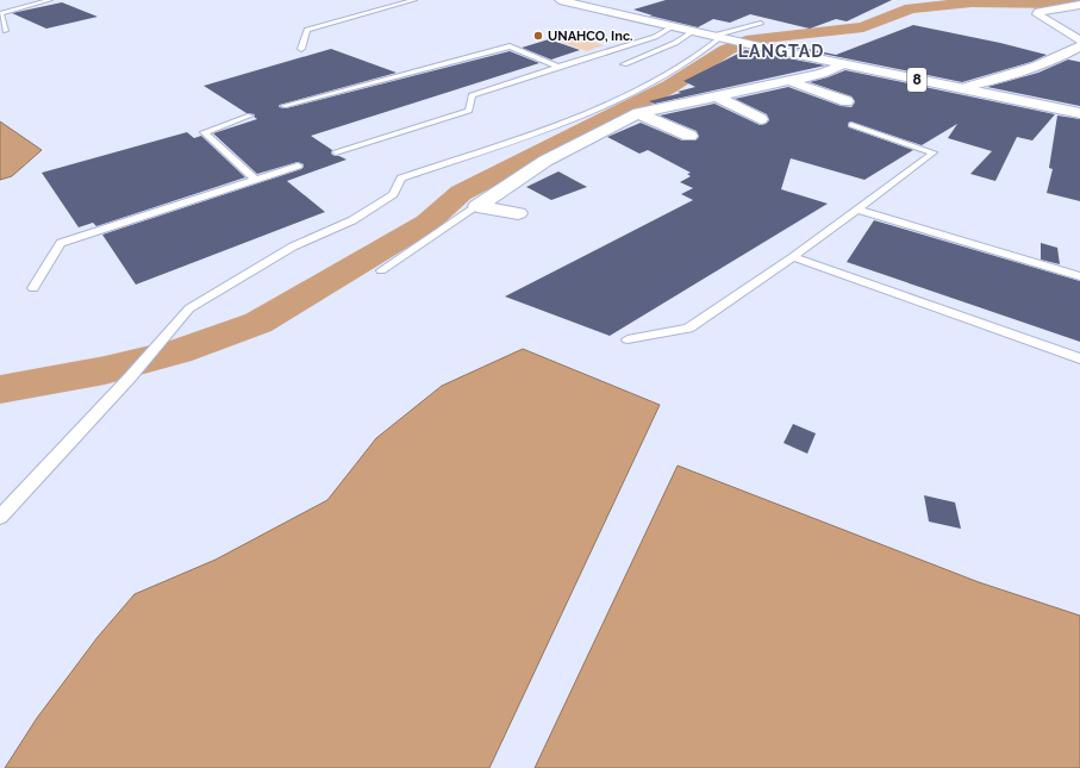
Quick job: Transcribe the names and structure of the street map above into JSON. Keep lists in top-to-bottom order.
{
  "streets": {
    "main road": ["8"]
  },
  "districts": ["LANGTAD"],
  "places": ["UNAHCO, Inc."]
}
